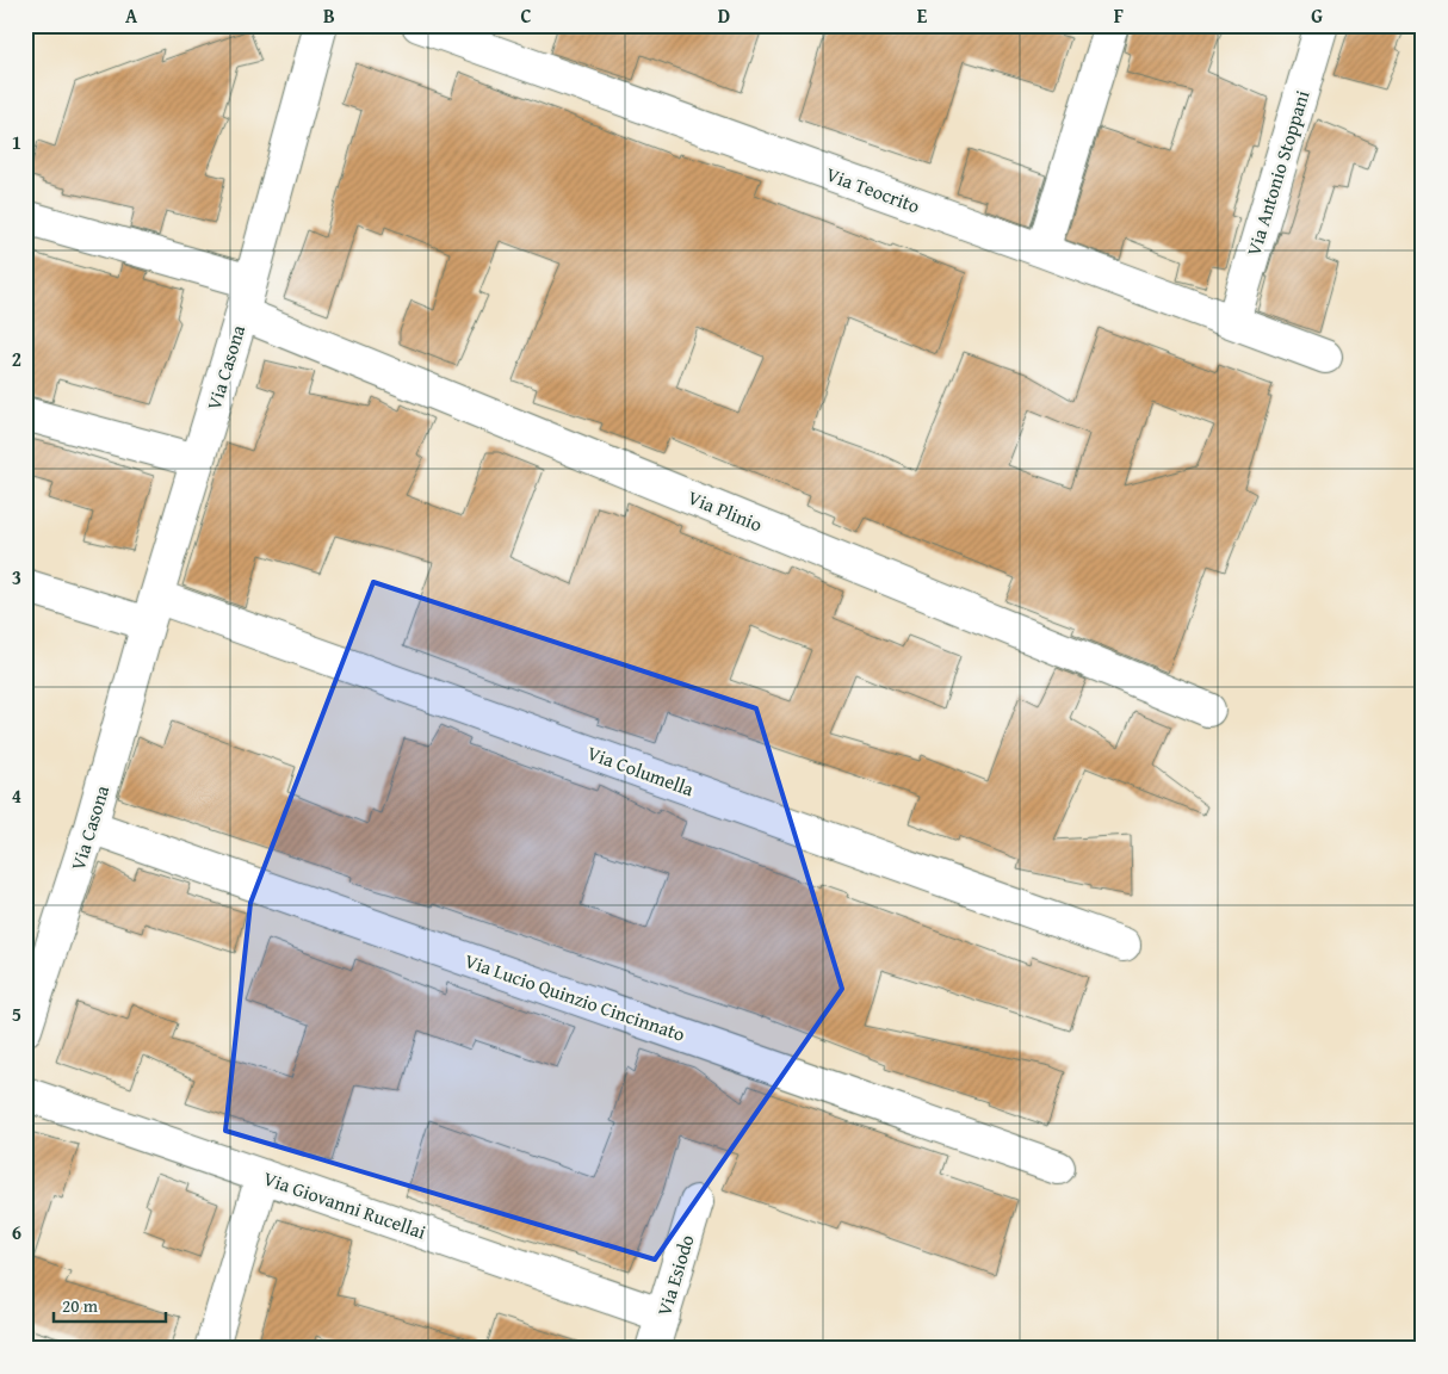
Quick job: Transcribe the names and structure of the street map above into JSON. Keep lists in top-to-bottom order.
{
  "streets": {
    "street": [
      "Via Antonio Stoppani",
      "Via Teocrito",
      "Via Casona",
      "Via Plinio",
      "Via Columella",
      "Via Lucio Quinzio Cincinnato",
      "Via Giovanni Rucellai",
      "Via Esiodo"
    ]
  },
  "crossings": [
    ["Via Antonio Stoppani", "Via Teocrito"],
    ["Via Casona", "Via Plinio"],
    ["Via Casona", "Via Columella"],
    ["Via Casona", "Via Lucio Quinzio Cincinnato"],
    ["Via Giovanni Rucellai", "Via Esiodo"]
  ],
  "scale_bar": "20 m",
  "grid": {
    "columns": [
      "A",
      "B",
      "C",
      "D",
      "E",
      "F",
      "G"
    ],
    "rows": [
      "1",
      "2",
      "3",
      "4",
      "5",
      "6"
    ]
  }
}
